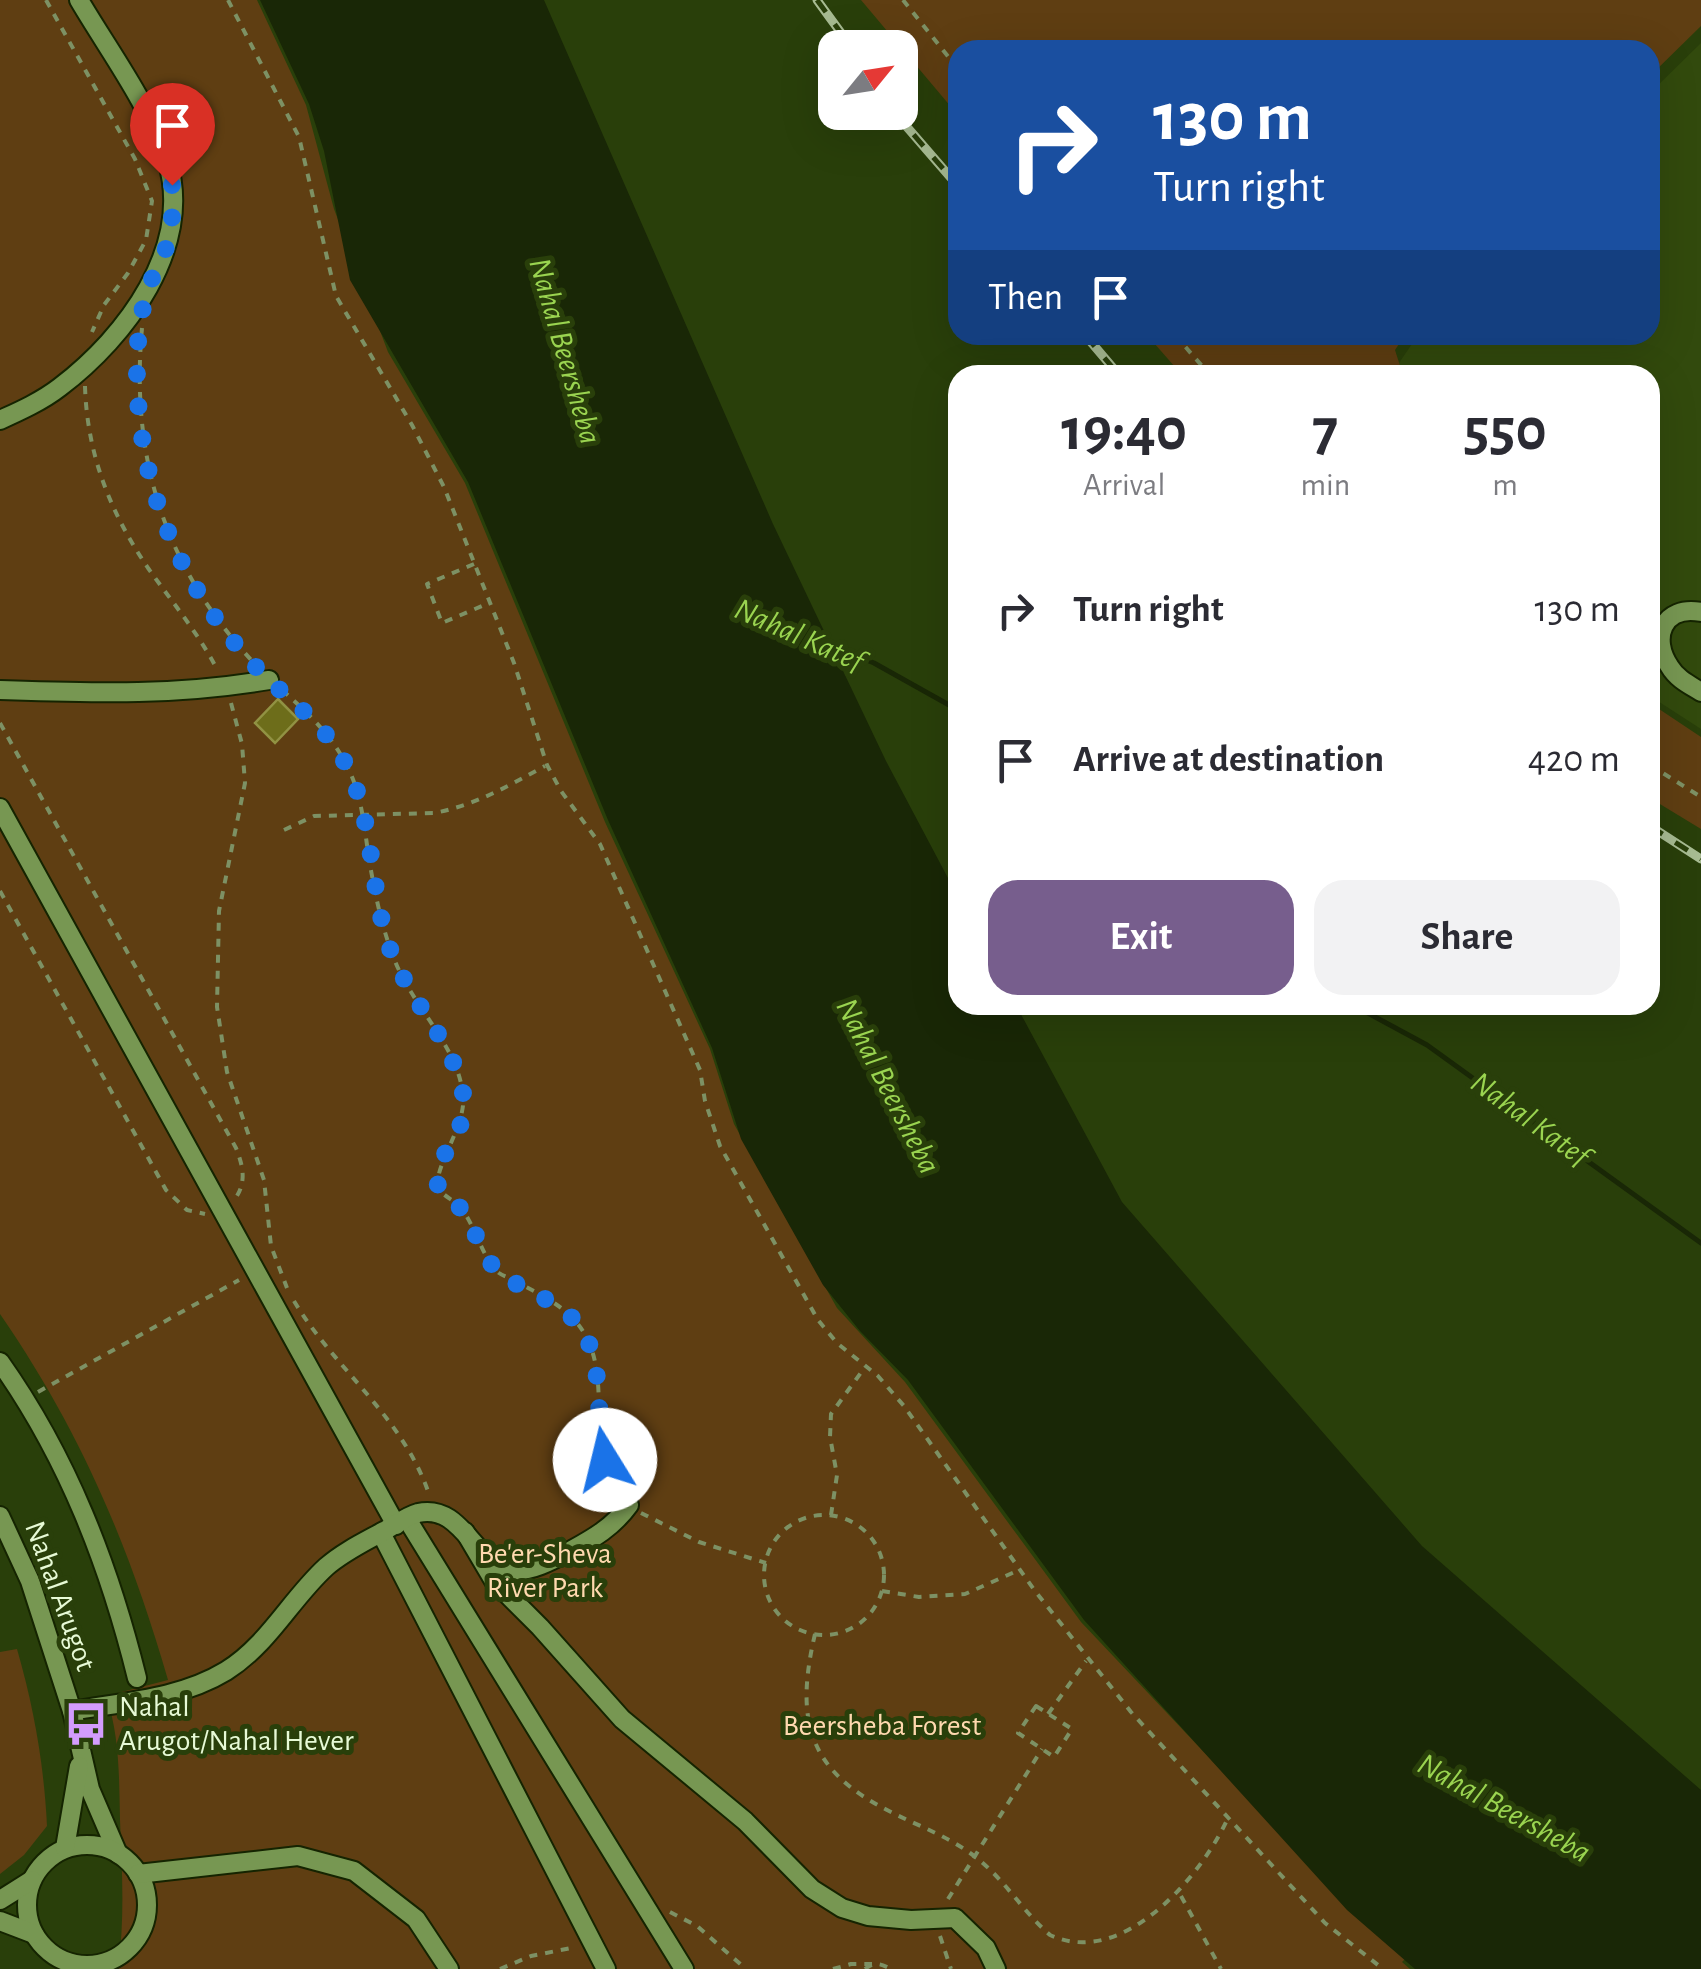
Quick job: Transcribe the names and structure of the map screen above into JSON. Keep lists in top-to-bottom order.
{
  "streets": {
    "street": ["Nahal Arugot"]
  },
  "water": ["Nahal Beersheba", "Nahal Katef"],
  "parks": ["Be'er-Sheva River Park", "Beersheba Forest"],
  "places": {
    "bus stop": ["Nahal Arugot/Nahal Hever"]
  },
  "north": "top right",
  "page": {
    "turn": ["130 m", "Turn right"],
    "then": "Then",
    "eta": [
      "19:40",
      "Arrival",
      "7",
      "min",
      "550",
      "m"
    ],
    "list": [
      {
        "name": "Turn right",
        "value": "130 m"
      },
      {
        "name": "Arrive at destination",
        "value": "420 m"
      }
    ],
    "buttons": ["Exit", "Share"]
  }
}
